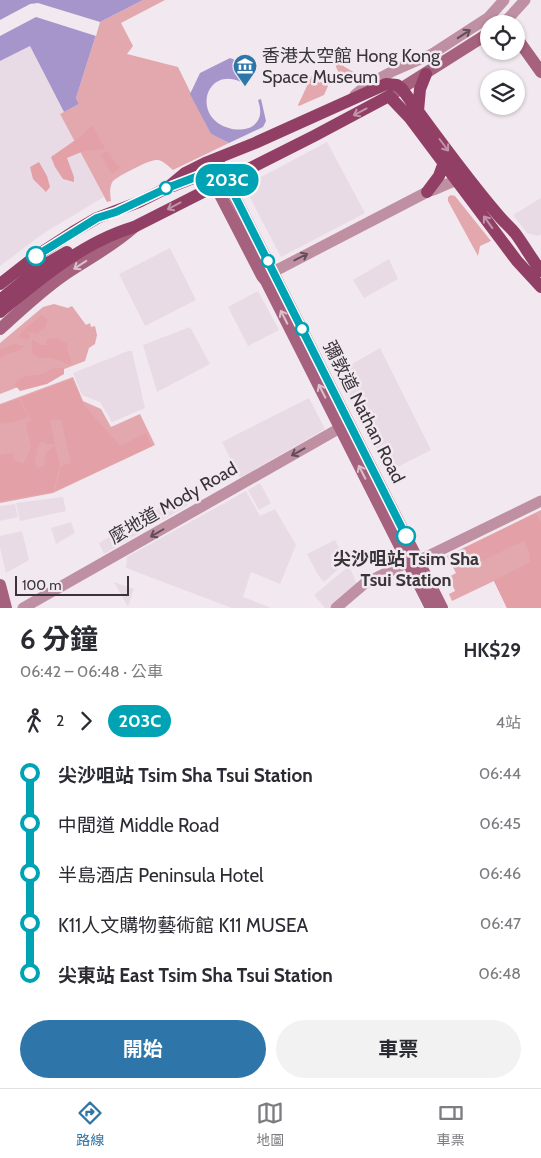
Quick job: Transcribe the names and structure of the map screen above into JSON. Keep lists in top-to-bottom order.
{
  "streets": {
    "main road": ["彌敦道 Nathan Road"],
    "street": ["麼地道 Mody Road"]
  },
  "crossings": [
    ["彌敦道 Nathan Road", "麼地道 Mody Road"]
  ],
  "one_way": ["麼地道 Mody Road"],
  "places": {
    "museum": ["香港太空館 Hong Kong Space Museum"],
    "other": ["尖沙咀站 Tsim Sha Tsui Station"]
  },
  "lines": ["bus line 203C"],
  "scale_bar": "100 m",
  "page": {
    "on_map": "203C",
    "scale": "100 m",
    "heading": ["6 分鐘", "06:42 – 06:48 · 公車", "HK$29"],
    "legs": ["2", "203C", "4站"],
    "list": [
      {
        "name": "尖沙咀站 Tsim Sha Tsui Station",
        "value": "06:44"
      },
      {
        "name": "中間道 Middle Road",
        "value": "06:45"
      },
      {
        "name": "半島酒店 Peninsula Hotel",
        "value": "06:46"
      },
      {
        "name": "K11人文購物藝術館 K11 MUSEA",
        "value": "06:47"
      },
      {
        "name": "尖東站 East Tsim Sha Tsui Station",
        "value": "06:48"
      }
    ],
    "buttons": ["開始", "車票"],
    "tabs": ["路線", "地圖", "車票"]
  }
}
